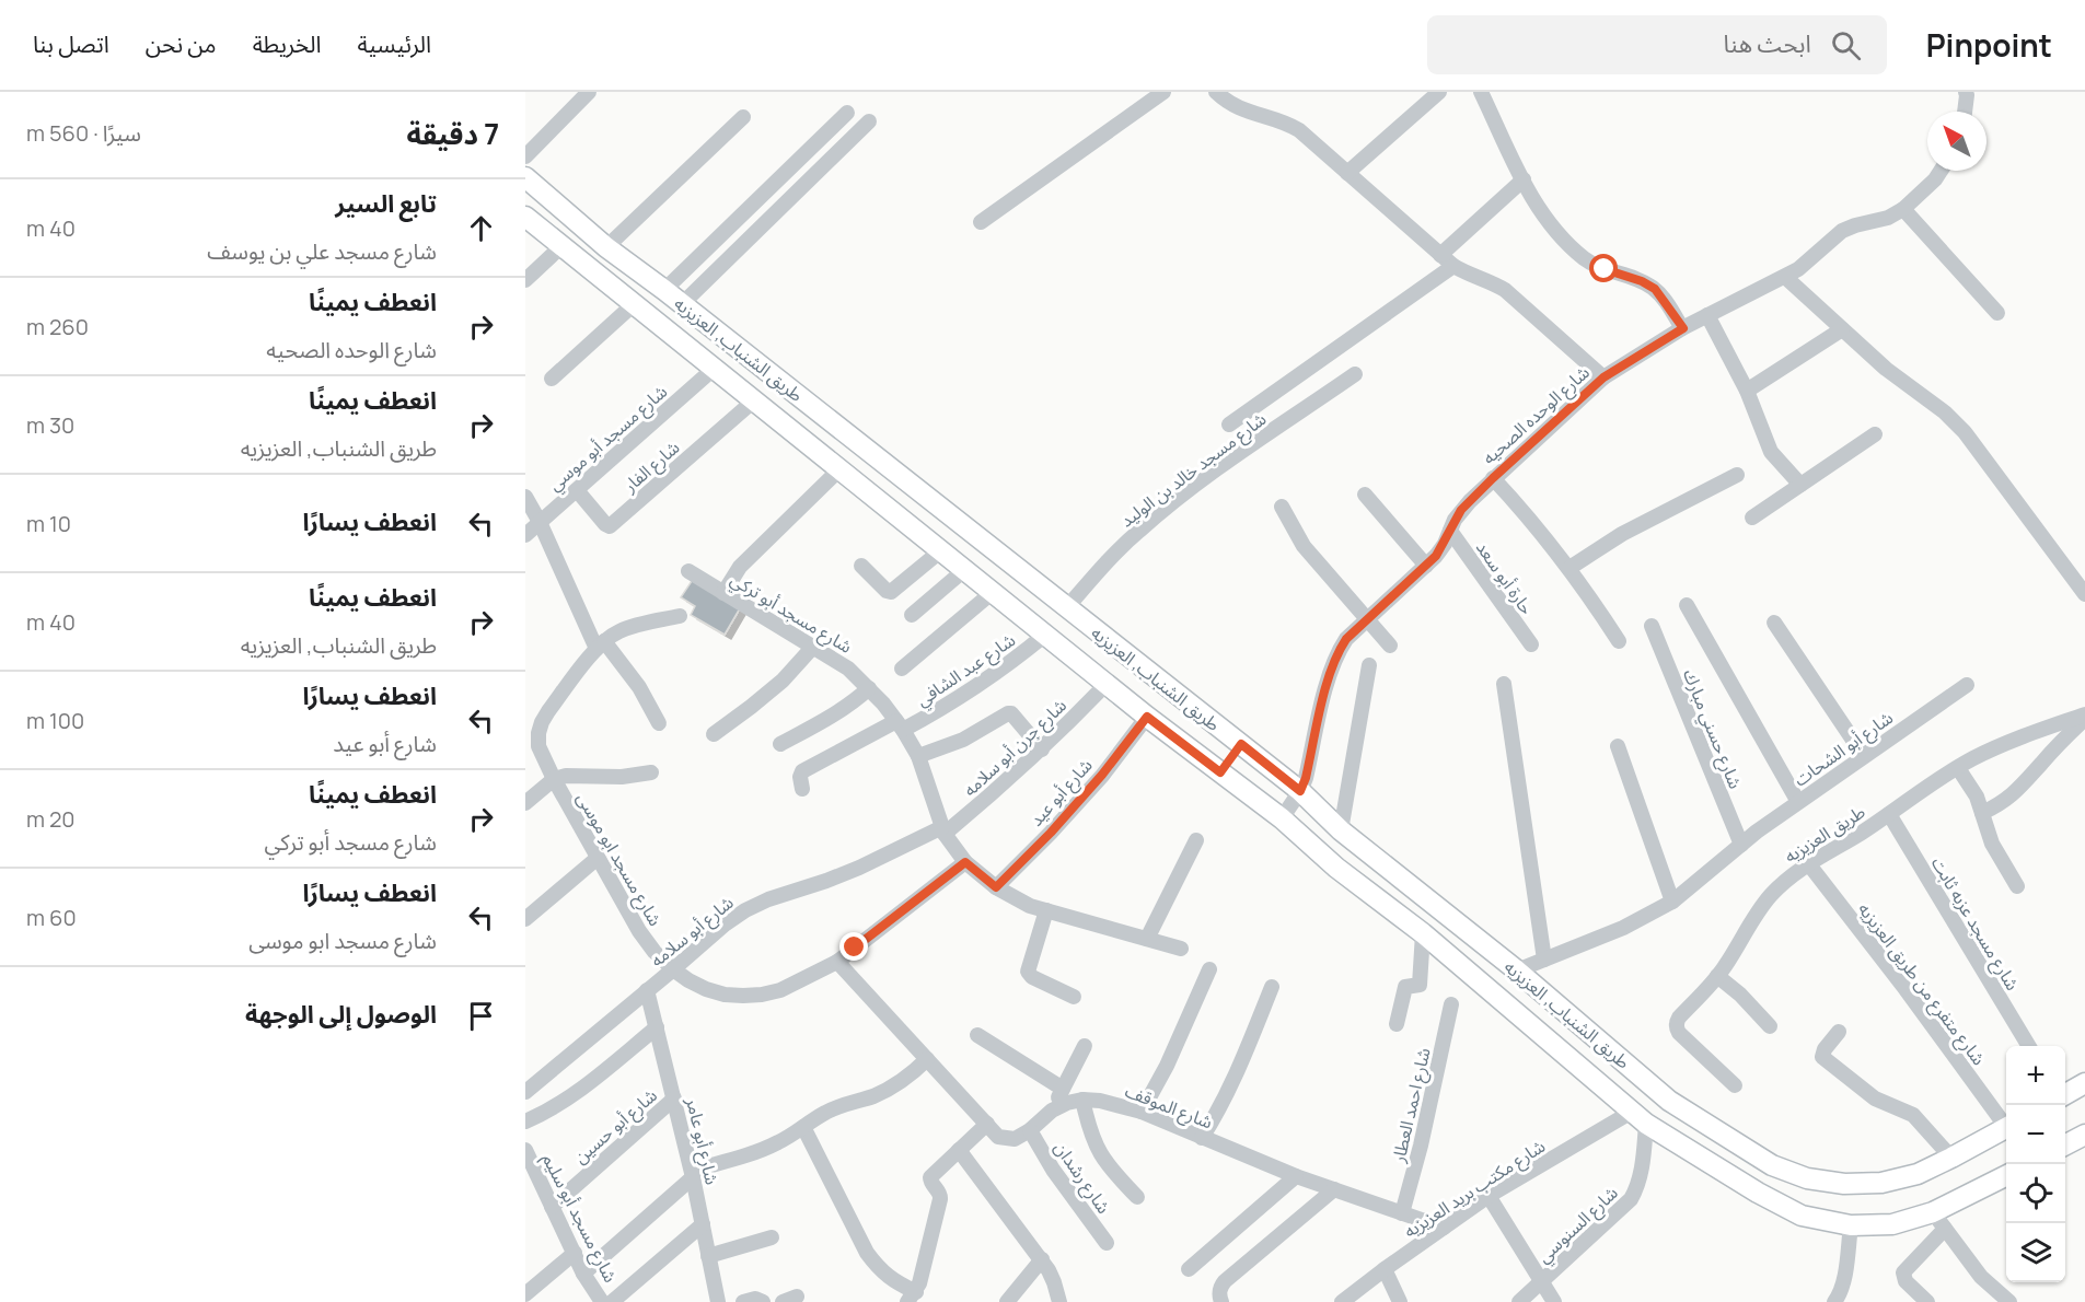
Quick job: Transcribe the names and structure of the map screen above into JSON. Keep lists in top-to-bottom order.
{
  "streets": {
    "street": [
      "طريق الشنباب, العزيزيه",
      "شارع الوحده الصحيه",
      "شارع مسجد أبو موسي",
      "شارع الفار",
      "شارع مسجد خالد بن الوليد",
      "حارة أبو سعد",
      "شارع مسجد أبو تركي",
      "شارع عبد الشافي",
      "شارع حسني مبارك",
      "شارع جرن أبو سلامه",
      "شارع أبو الشحات",
      "شارع أبو عيد",
      "طريق العزيزيه",
      "شارع مسجد ابو موسى",
      "شارع مسجد عزبه ثابت",
      "شارع أبو سلامه",
      "شارع متفرع من طريق العزيزيه",
      "شارع احمد العطار",
      "شارع الموقف",
      "شارع أبو حسين",
      "شارع أبو عامر",
      "شارع رشدان",
      "شارع مكتب بريد العزيزيه",
      "شارع مسجد أبو سليم",
      "شارع السنوسي"
    ]
  },
  "crossings": [
    ["طريق الشنباب, العزيزيه", "شارع الوحده الصحيه"],
    ["طريق الشنباب, العزيزيه", "شارع مسجد أبو موسي"],
    ["طريق الشنباب, العزيزيه", "شارع الفار"],
    ["طريق الشنباب, العزيزيه", "شارع مسجد خالد بن الوليد"],
    ["طريق الشنباب, العزيزيه", "شارع عبد الشافي"],
    ["طريق الشنباب, العزيزيه", "شارع جرن أبو سلامه"],
    ["طريق الشنباب, العزيزيه", "شارع أبو الشحات"],
    ["طريق الشنباب, العزيزيه", "شارع أبو عيد"],
    ["طريق الشنباب, العزيزيه", "شارع مكتب بريد العزيزيه"],
    ["طريق الشنباب, العزيزيه", "شارع السنوسي"],
    ["شارع الوحده الصحيه", "حارة أبو سعد"],
    ["شارع مسجد أبو موسي", "شارع الفار"],
    ["شارع مسجد أبو تركي", "شارع عبد الشافي"],
    ["شارع مسجد أبو تركي", "شارع جرن أبو سلامه"],
    ["شارع مسجد أبو تركي", "شارع أبو عيد"],
    ["شارع مسجد أبو تركي", "شارع مسجد ابو موسى"],
    ["شارع مسجد أبو تركي", "شارع أبو سلامه"],
    ["شارع حسني مبارك", "شارع أبو الشحات"],
    ["شارع جرن أبو سلامه", "شارع أبو سلامه"],
    ["طريق العزيزيه", "شارع مسجد عزبه ثابت"],
    ["طريق العزيزيه", "شارع متفرع من طريق العزيزيه"],
    ["شارع مسجد ابو موسى", "شارع أبو سلامه"],
    ["شارع مسجد ابو موسى", "شارع الموقف"],
    ["شارع أبو سلامه", "شارع أبو عامر"],
    ["شارع احمد العطار", "شارع الموقف"],
    ["شارع الموقف", "شارع رشدان"],
    ["شارع الموقف", "شارع مكتب بريد العزيزيه"],
    ["شارع أبو حسين", "شارع أبو عامر"],
    ["شارع أبو حسين", "شارع مسجد أبو سليم"],
    ["شارع مكتب بريد العزيزيه", "شارع السنوسي"]
  ],
  "north": "top left",
  "page": {
    "header": "Pinpoint",
    "search": "ابحث هنا",
    "nav": [
      "الرئيسية",
      "الخريطة",
      "من نحن",
      "اتصل بنا"
    ],
    "heading": ["7 دقيقة", "سيرًا · 560 m"],
    "list": [
      ["تابع السير", "شارع مسجد علي بن يوسف", "40 m"],
      ["انعطف يمينًا", "شارع الوحده الصحيه", "260 m"],
      ["انعطف يمينًا", "طريق الشنباب, العزيزيه", "30 m"],
      ["انعطف يسارًا", "10 m"],
      ["انعطف يمينًا", "طريق الشنباب, العزيزيه", "40 m"],
      ["انعطف يسارًا", "شارع أبو عيد", "100 m"],
      ["انعطف يمينًا", "شارع مسجد أبو تركي", "20 m"],
      ["انعطف يسارًا", "شارع مسجد ابو موسى", "60 m"],
      "الوصول إلى الوجهة"
    ],
    "map_buttons": ["+", "−"]
  }
}
